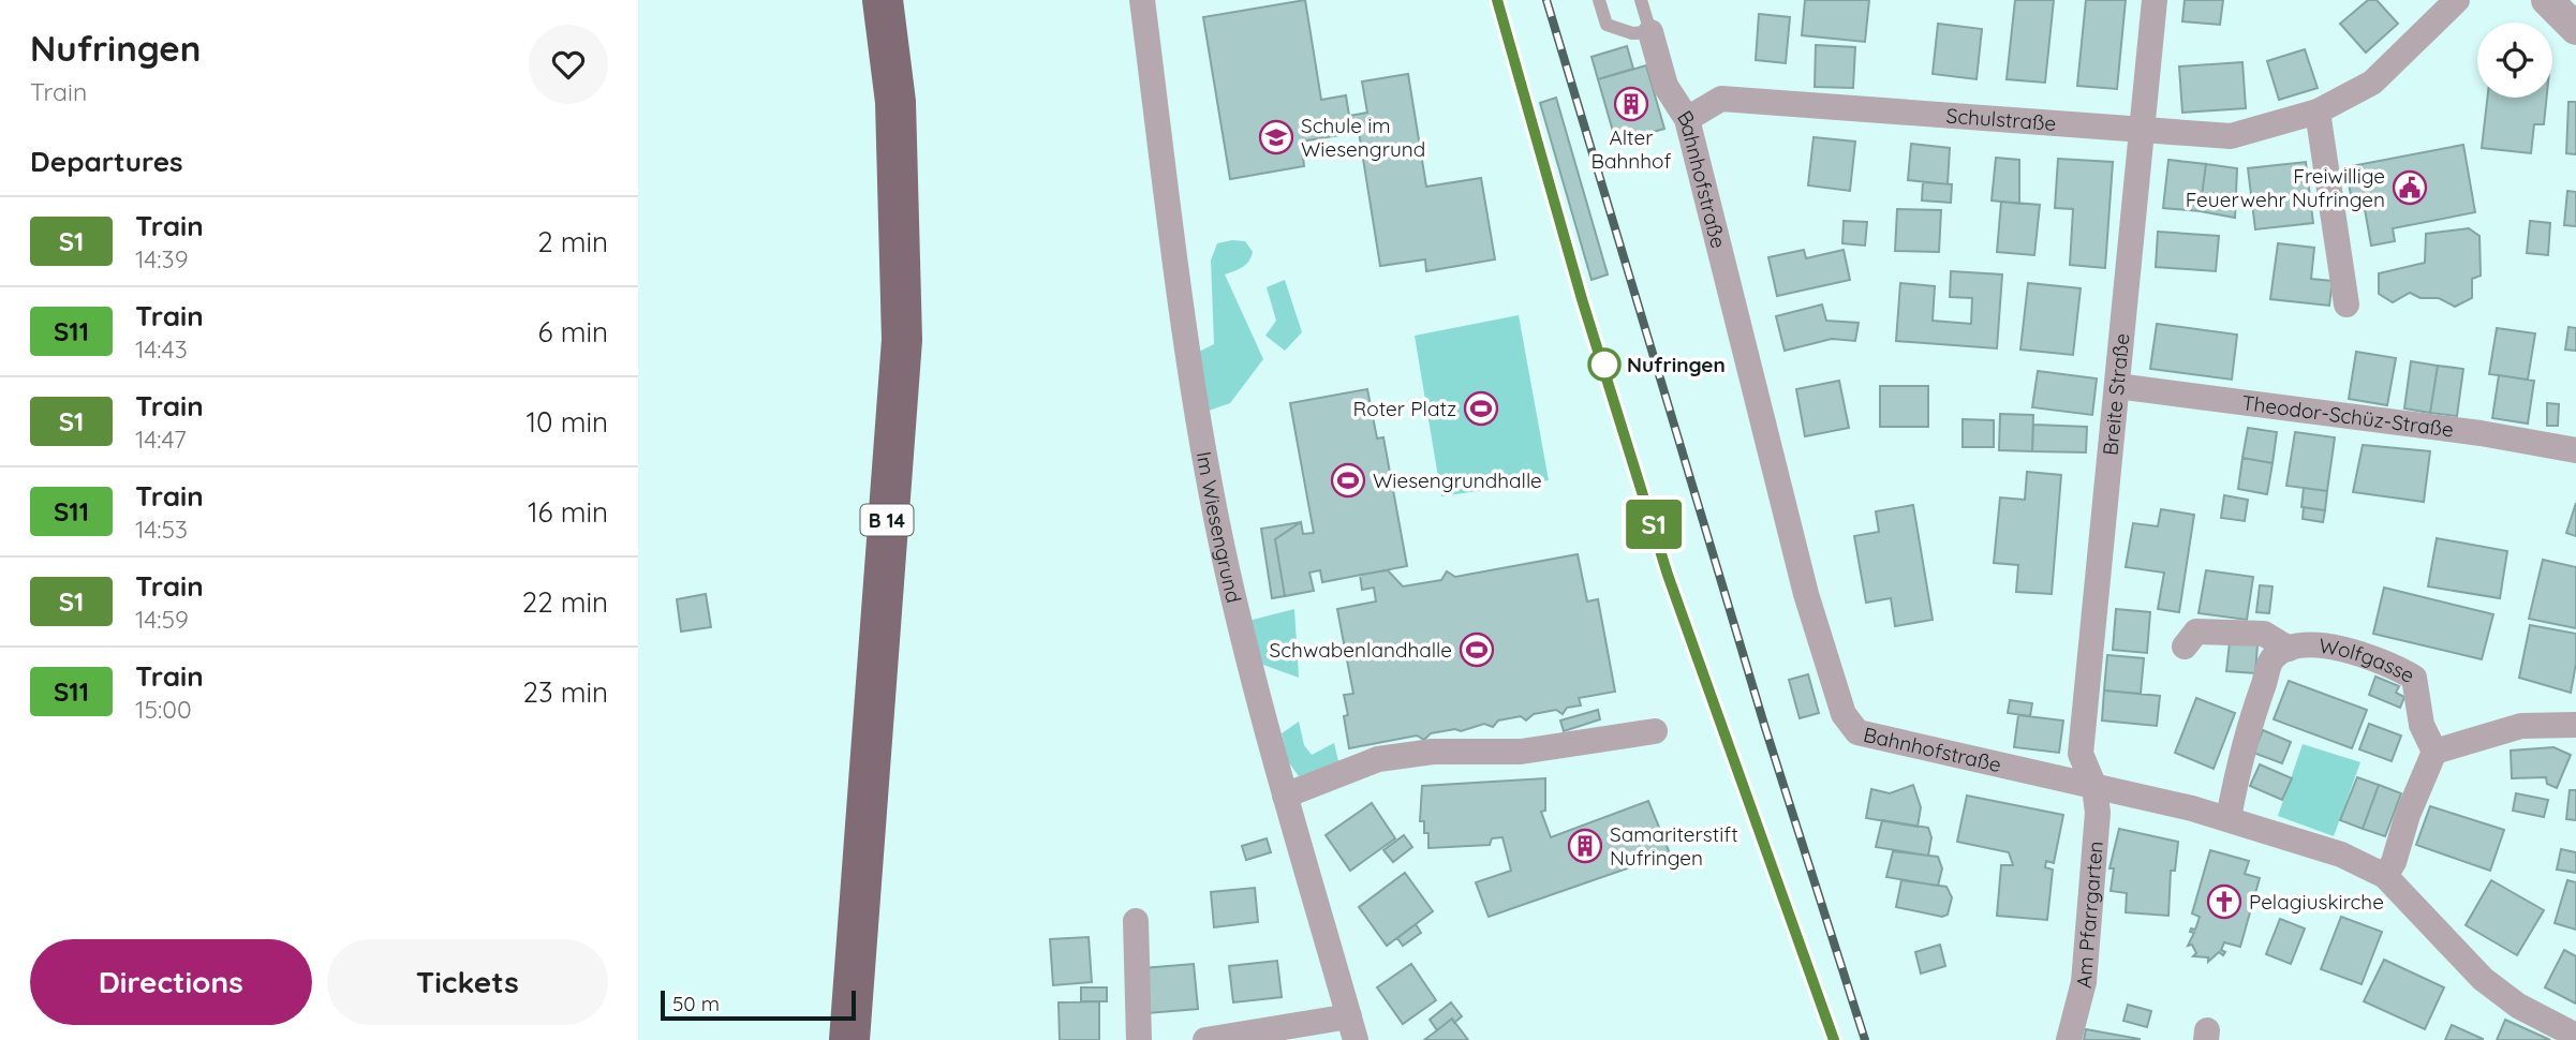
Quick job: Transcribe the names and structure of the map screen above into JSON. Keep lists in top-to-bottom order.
{
  "streets": {
    "main road": ["B 14"],
    "street": [
      "Schulstraße",
      "Bahnhofstraße",
      "Breite Straße",
      "Theodor-Schüz-Straße",
      "Im Wiesengrund",
      "Wolfgasse",
      "Am Pfarrgarten"
    ]
  },
  "crossings": [
    ["Schulstraße", "Bahnhofstraße"],
    ["Schulstraße", "Breite Straße"],
    ["Bahnhofstraße", "Breite Straße"],
    ["Bahnhofstraße", "Wolfgasse"],
    ["Bahnhofstraße", "Am Pfarrgarten"],
    ["Breite Straße", "Theodor-Schüz-Straße"],
    ["Breite Straße", "Am Pfarrgarten"]
  ],
  "places": {
    "building": ["Alter Bahnhof", "Samariterstift Nufringen"],
    "school or university": ["Schule im Wiesengrund"],
    "public building": ["Freiwillige Feuerwehr Nufringen"],
    "other": ["Nufringen"],
    "sports": ["Roter Platz", "Wiesengrundhalle", "Schwabenlandhalle"],
    "church": ["Pelagiuskirche"]
  },
  "scale_bar": "50 m",
  "page": {
    "heading": [
      ["Nufringen", "Train"],
      "Departures"
    ],
    "on_map": "S1",
    "list": [
      {
        "mark": "S1",
        "name": "Train",
        "note": "14:39",
        "value": "2 min"
      },
      {
        "mark": "S11",
        "name": "Train",
        "note": "14:43",
        "value": "6 min"
      },
      {
        "mark": "S1",
        "name": "Train",
        "note": "14:47",
        "value": "10 min"
      },
      {
        "mark": "S11",
        "name": "Train",
        "note": "14:53",
        "value": "16 min"
      },
      {
        "mark": "S1",
        "name": "Train",
        "note": "14:59",
        "value": "22 min"
      },
      {
        "mark": "S11",
        "name": "Train",
        "note": "15:00",
        "value": "23 min"
      }
    ],
    "buttons": ["Directions", "Tickets"],
    "scale": "50 m"
  }
}
